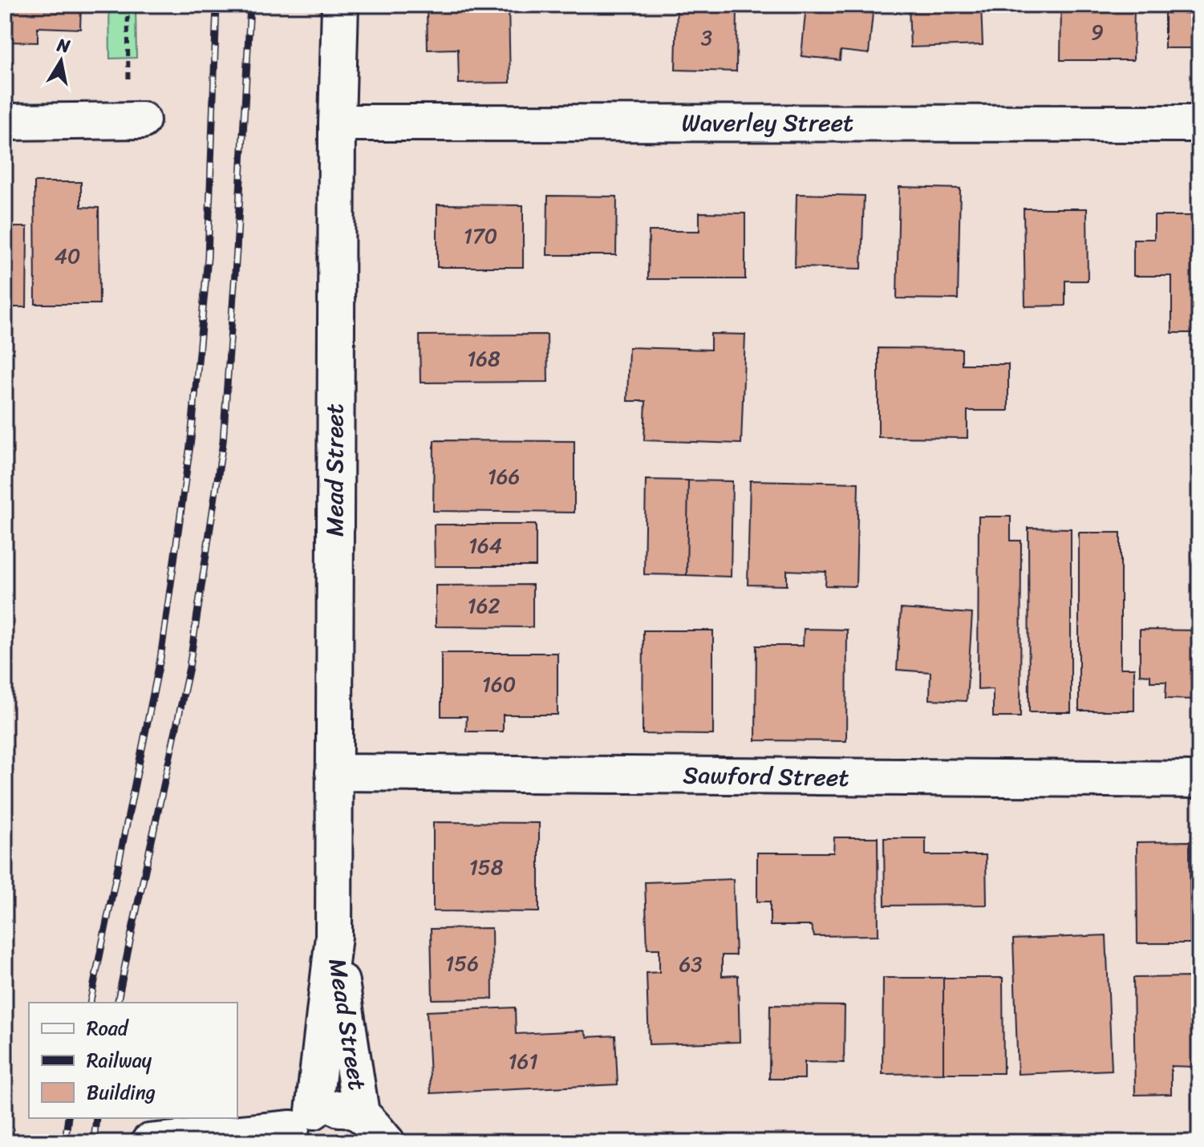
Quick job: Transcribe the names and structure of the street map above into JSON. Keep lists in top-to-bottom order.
{
  "streets": {
    "street": ["Waverley Street", "Mead Street", "Sawford Street"]
  },
  "crossings": [
    ["Waverley Street", "Mead Street"],
    ["Mead Street", "Sawford Street"]
  ],
  "house_numbers": [
    "9",
    "3",
    "170",
    "40",
    "168",
    "166",
    "164",
    "162",
    "160",
    "158",
    "156",
    "63",
    "161"
  ],
  "legend": ["Road", "Railway", "Building"],
  "north": "top"
}
